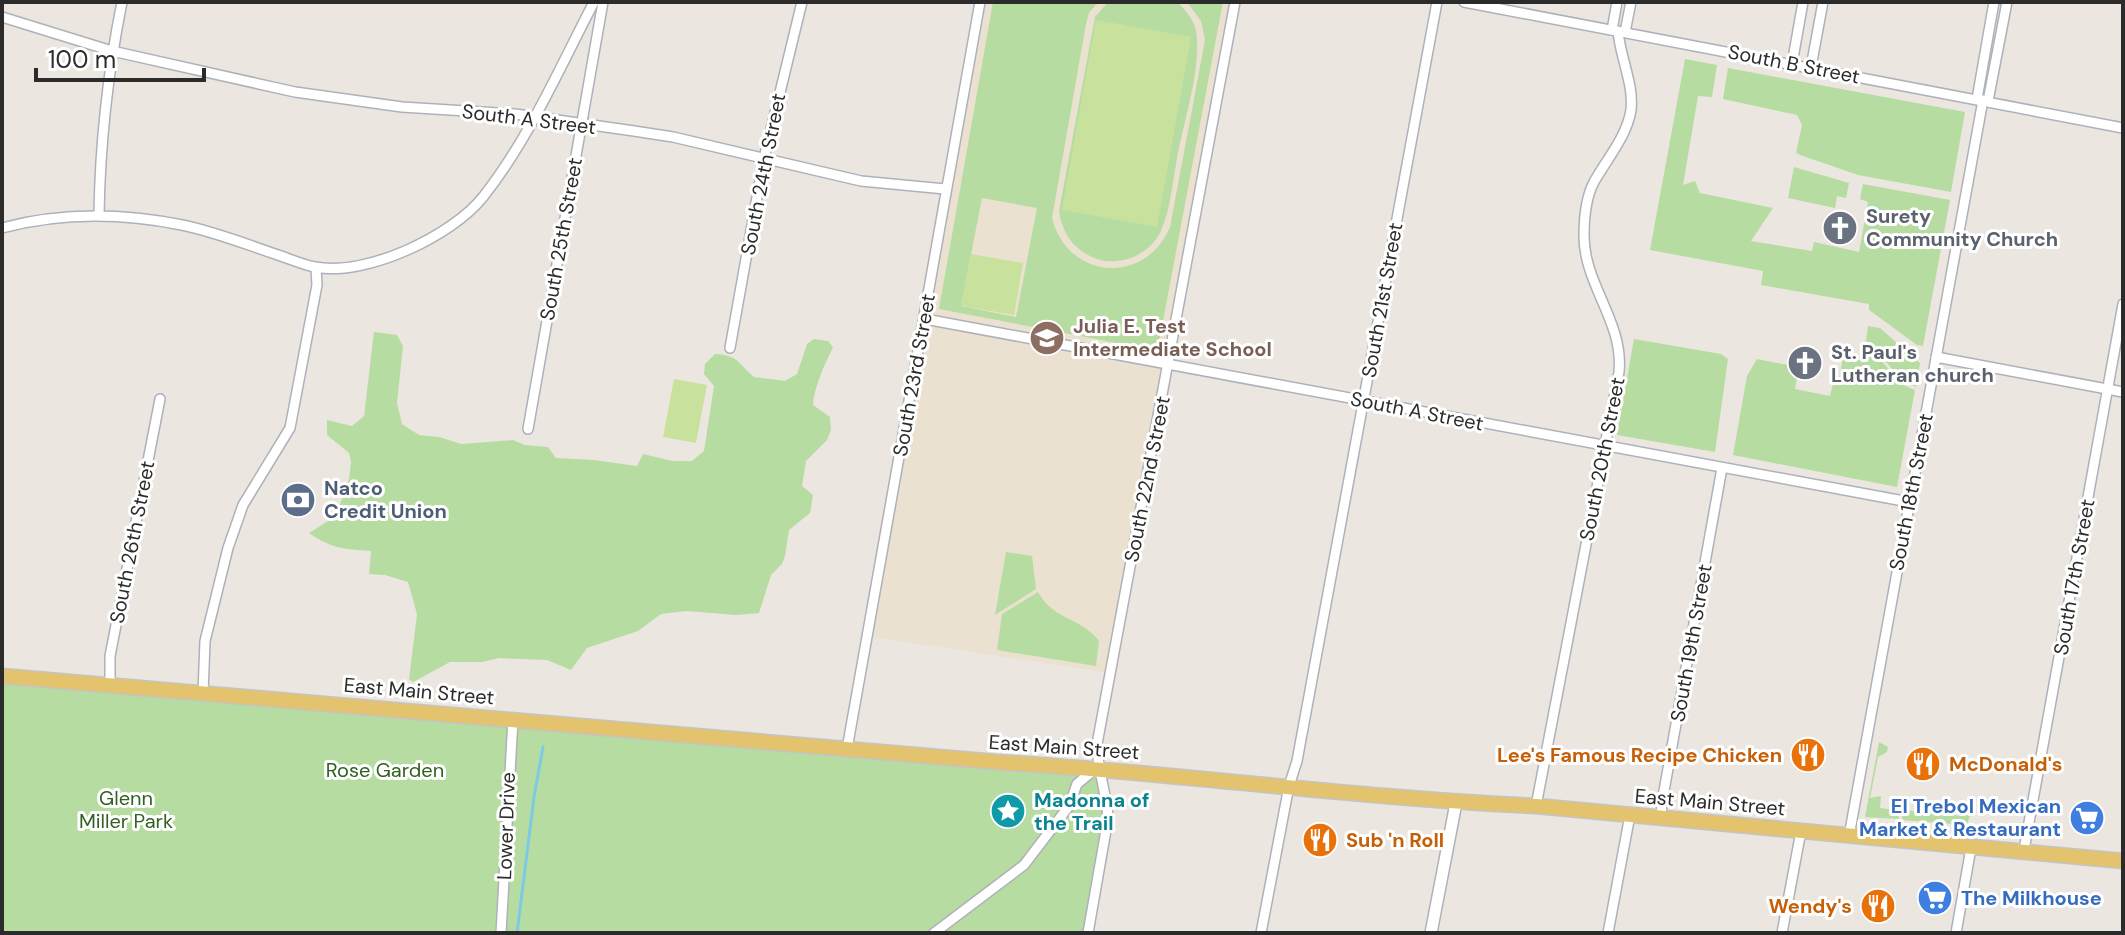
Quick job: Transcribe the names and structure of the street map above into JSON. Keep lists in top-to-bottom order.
{
  "streets": {
    "main road": ["East Main Street"],
    "street": [
      "South B Street",
      "South A Street",
      "South 24th Street",
      "South 25th Street",
      "South 21st Street",
      "South 23rd Street",
      "South 20th Street",
      "South 22nd Street",
      "South 18th Street",
      "South 26th Street",
      "South 17th Street",
      "South 19th Street",
      "Lower Drive"
    ]
  },
  "crossings": [
    ["South B Street", "South 20th Street"],
    ["South B Street", "South 18th Street"],
    ["South A Street", "South 24th Street"],
    ["South A Street", "South 25th Street"],
    ["South A Street", "South 21st Street"],
    ["South A Street", "South 23rd Street"],
    ["South A Street", "South 20th Street"],
    ["South A Street", "South 22nd Street"],
    ["South A Street", "South 18th Street"],
    ["South A Street", "South 19th Street"],
    ["South 21st Street", "East Main Street"],
    ["South 23rd Street", "East Main Street"],
    ["South 20th Street", "East Main Street"],
    ["South 22nd Street", "East Main Street"],
    ["South 18th Street", "East Main Street"],
    ["South 26th Street", "East Main Street"],
    ["South 17th Street", "East Main Street"],
    ["South 19th Street", "East Main Street"],
    ["East Main Street", "Lower Drive"]
  ],
  "parks": ["Rose Garden", "Glenn Miller Park"],
  "places": {
    "church": ["Surety Community Church", "St. Paul's Lutheran church"],
    "school or university": ["Julia E. Test Intermediate School"],
    "bank": ["Natco Credit Union"],
    "restaurant": [
      "Lee's Famous Recipe Chicken",
      "McDonald's",
      "Sub 'n Roll",
      "Wendy's"
    ],
    "place": ["Madonna of the Trail"],
    "supermarket": ["El Trebol Mexican Market & Restaurant", "The Milkhouse"]
  },
  "scale_bar": "100 m"
}
